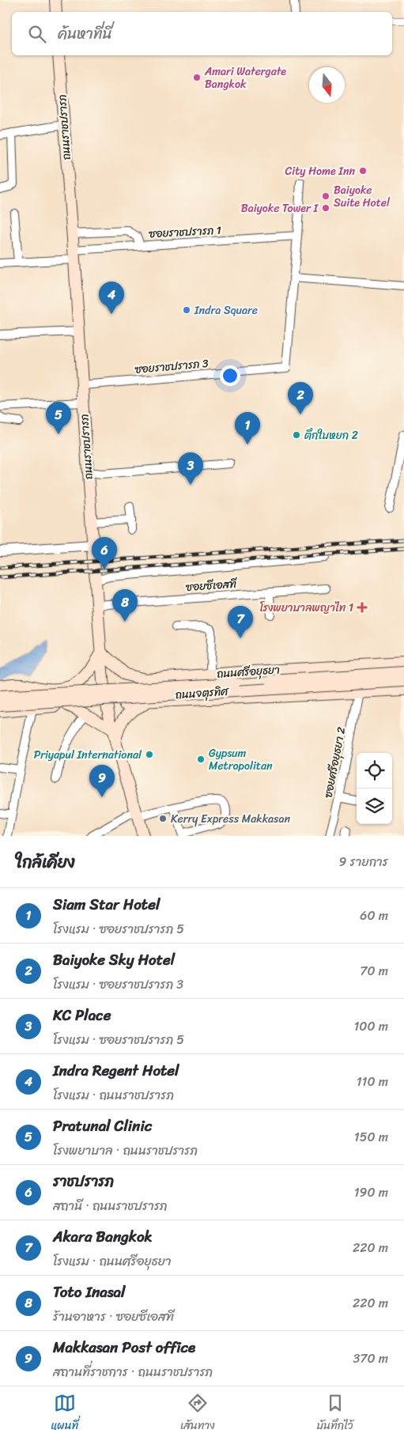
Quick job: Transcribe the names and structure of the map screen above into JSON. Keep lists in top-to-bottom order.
{
  "streets": {
    "main road": ["ถนนราชปรารภ", "ถนนศรีอยุธยา", "ถนนจตุรทิศ"],
    "street": [
      "ซอยราชปรารภ 1",
      "ซอยราชปรารภ 3",
      "ซอยซีเอสที",
      "ซอยศรีอยุธยา 2"
    ]
  },
  "crossings": [
    ["ถนนราชปรารภ", "ซอยราชปรารภ 1"],
    ["ถนนราชปรารภ", "ซอยราชปรารภ 3"],
    ["ถนนราชปรารภ", "ซอยซีเอสที"],
    ["ถนนราชปรารภ", "ถนนศรีอยุธยา"]
  ],
  "places": {
    "other": [
      "Amari Watergate Bangkok",
      "City Home Inn",
      "Baiyoke Suite Hotel",
      "Baiyoke Tower I",
      "Indra Square",
      "ตึกใบหยก 2",
      "Priyapul International",
      "Gypsum Metropolitan",
      "Kerry Express Makkasan"
    ],
    "health": ["โรงพยาบาลพญาไท 1"]
  },
  "north": "bottom",
  "page": {
    "search": "ค้นหาที่นี่",
    "pins": [
      "4",
      "2",
      "5",
      "1",
      "3",
      "6",
      "8",
      "7",
      "9"
    ],
    "heading": ["ใกล้เคียง", "9 รายการ"],
    "list": [
      {
        "mark": "1",
        "name": "Siam Star Hotel",
        "note": "โรงแรม · ซอยราชปรารภ 5",
        "value": "60 m"
      },
      {
        "mark": "2",
        "name": "Baiyoke Sky Hotel",
        "note": "โรงแรม · ซอยราชปรารภ 3",
        "value": "70 m"
      },
      {
        "mark": "3",
        "name": "KC Place",
        "note": "โรงแรม · ซอยราชปรารภ 5",
        "value": "100 m"
      },
      {
        "mark": "4",
        "name": "Indra Regent Hotel",
        "note": "โรงแรม · ถนนราชปรารภ",
        "value": "110 m"
      },
      {
        "mark": "5",
        "name": "Pratunal Clinic",
        "note": "โรงพยาบาล · ถนนราชปรารภ",
        "value": "150 m"
      },
      {
        "mark": "6",
        "name": "ราชปรารภ",
        "note": "สถานี · ถนนราชปรารภ",
        "value": "190 m"
      },
      {
        "mark": "7",
        "name": "Akara Bangkok",
        "note": "โรงแรม · ถนนศรีอยุธยา",
        "value": "220 m"
      },
      {
        "mark": "8",
        "name": "Toto Inasal",
        "note": "ร้านอาหาร · ซอยซีเอสที",
        "value": "220 m"
      },
      {
        "mark": "9",
        "name": "Makkasan Post office",
        "note": "สถานที่ราชการ · ถนนราชปรารภ",
        "value": "370 m"
      }
    ],
    "nav": ["แผนที่", "เส้นทาง", "บันทึกไว้"]
  }
}
